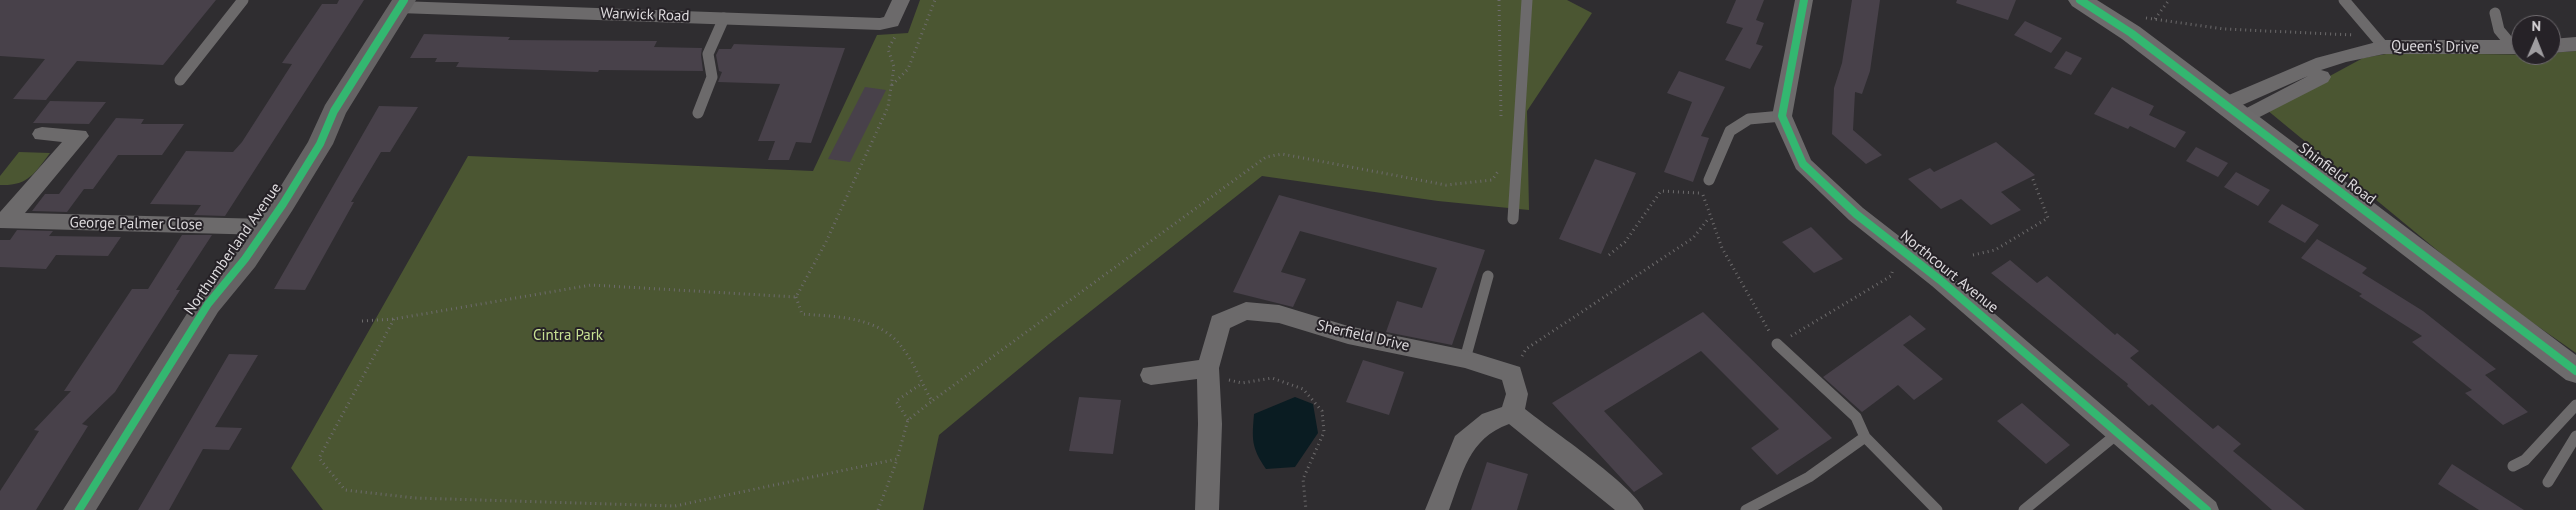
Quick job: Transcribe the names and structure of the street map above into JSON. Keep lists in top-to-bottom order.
{
  "streets": {
    "main road": ["Shinfield Road"],
    "street": [
      "Warwick Road",
      "Queen's Drive",
      "George Palmer Close",
      "Northumberland Avenue",
      "Northcourt Avenue",
      "Sherfield Drive"
    ]
  },
  "crossings": [
    ["Warwick Road", "Northumberland Avenue"],
    ["Queen's Drive", "Shinfield Road"],
    ["George Palmer Close", "Northumberland Avenue"]
  ],
  "parks": ["Cintra Park"],
  "north": "top"
}
